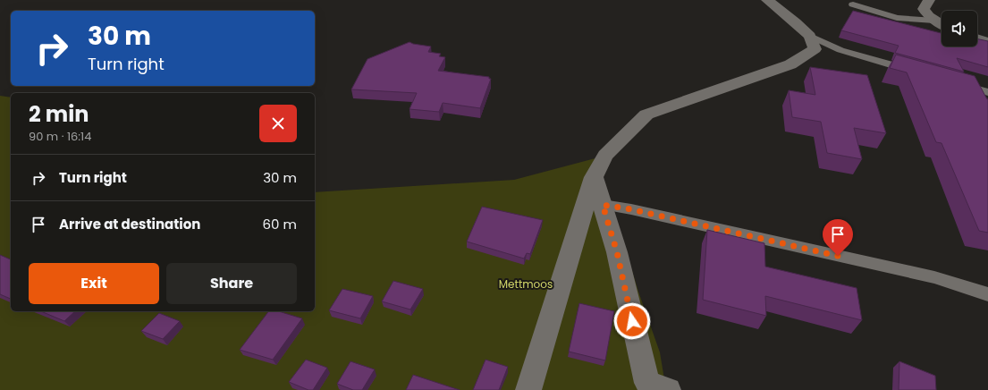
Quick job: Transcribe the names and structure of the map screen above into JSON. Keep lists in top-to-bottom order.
{
  "parks": ["Mettmoos"],
  "page": {
    "turn": ["30 m", "Turn right"],
    "heading": ["2 min", "90 m · 16:14"],
    "list": [
      {
        "name": "Turn right",
        "value": "30 m"
      },
      {
        "name": "Arrive at destination",
        "value": "60 m"
      }
    ],
    "buttons": ["Exit", "Share"]
  }
}
